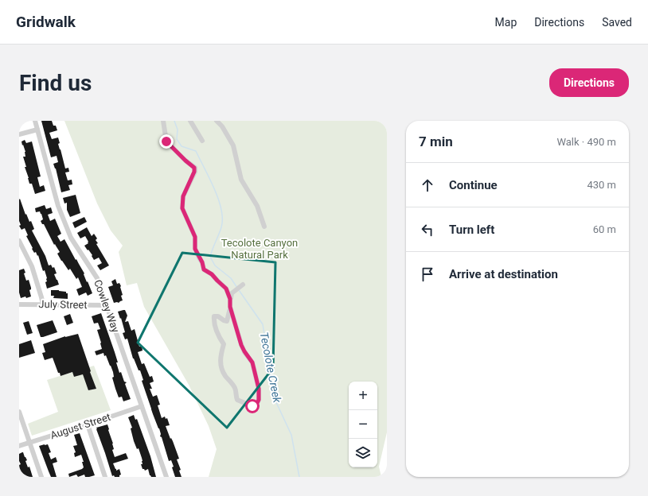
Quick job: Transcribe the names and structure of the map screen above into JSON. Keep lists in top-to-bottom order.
{
  "streets": {
    "street": ["July Street", "Cowley Way", "August Street"]
  },
  "crossings": [
    ["July Street", "Cowley Way"],
    ["Cowley Way", "August Street"]
  ],
  "water": ["Tecolote Creek"],
  "parks": ["Tecolote Canyon Natural Park"],
  "page": {
    "header": "Gridwalk",
    "nav": ["Map", "Directions", "Saved"],
    "buttons": "Directions",
    "title": "Find us",
    "heading": ["7 min", "Walk · 490 m"],
    "list": [
      ["Continue", "430 m"],
      ["Turn left", "60 m"],
      "Arrive at destination"
    ],
    "map_buttons": ["+", "−"]
  }
}
